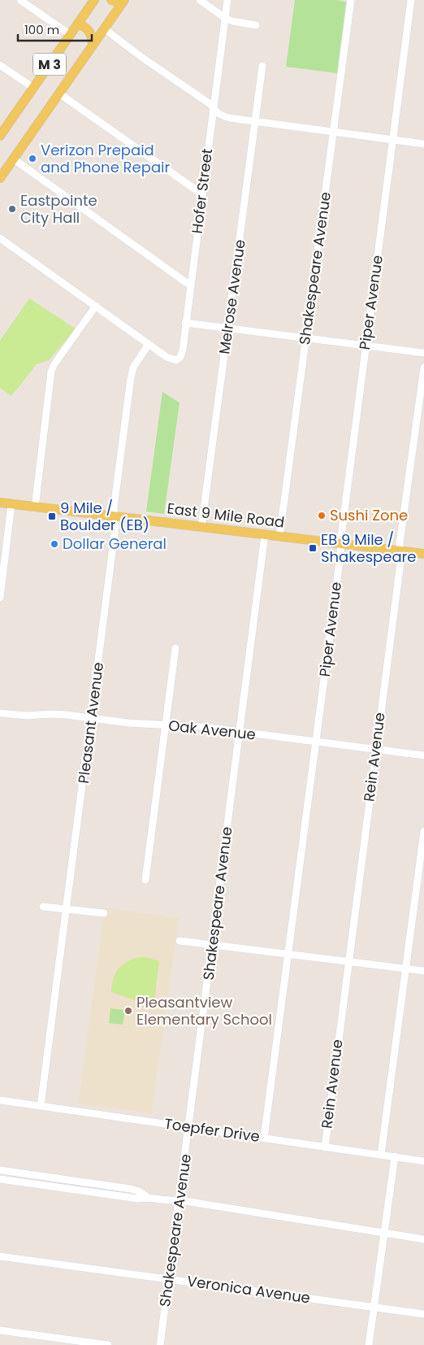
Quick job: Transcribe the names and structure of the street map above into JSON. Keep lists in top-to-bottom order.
{
  "streets": {
    "main road": ["M 3", "East 9 Mile Road"],
    "street": [
      "Hofer Street",
      "Shakespeare Avenue",
      "Melrose Avenue",
      "Piper Avenue",
      "Pleasant Avenue",
      "Oak Avenue",
      "Rein Avenue",
      "Toepfer Drive",
      "Veronica Avenue"
    ]
  },
  "crossings": [
    ["Hofer Street", "Pleasant Avenue"],
    ["Shakespeare Avenue", "East 9 Mile Road"],
    ["Shakespeare Avenue", "Oak Avenue"],
    ["Shakespeare Avenue", "Toepfer Drive"],
    ["Shakespeare Avenue", "Veronica Avenue"],
    ["Melrose Avenue", "East 9 Mile Road"],
    ["Piper Avenue", "East 9 Mile Road"],
    ["Piper Avenue", "Oak Avenue"],
    ["Piper Avenue", "Toepfer Drive"],
    ["East 9 Mile Road", "Pleasant Avenue"],
    ["East 9 Mile Road", "Rein Avenue"],
    ["Pleasant Avenue", "Oak Avenue"],
    ["Pleasant Avenue", "Toepfer Drive"],
    ["Oak Avenue", "Rein Avenue"],
    ["Rein Avenue", "Toepfer Drive"]
  ],
  "places": {
    "other": [
      "Verizon Prepaid and Phone Repair",
      "Eastpointe City Hall",
      "Sushi Zone",
      "Dollar General",
      "Pleasantview Elementary School"
    ],
    "transit": ["9 Mile / Boulder (EB)", "EB 9 Mile / Shakespeare"]
  },
  "scale_bar": "100 m"
}
